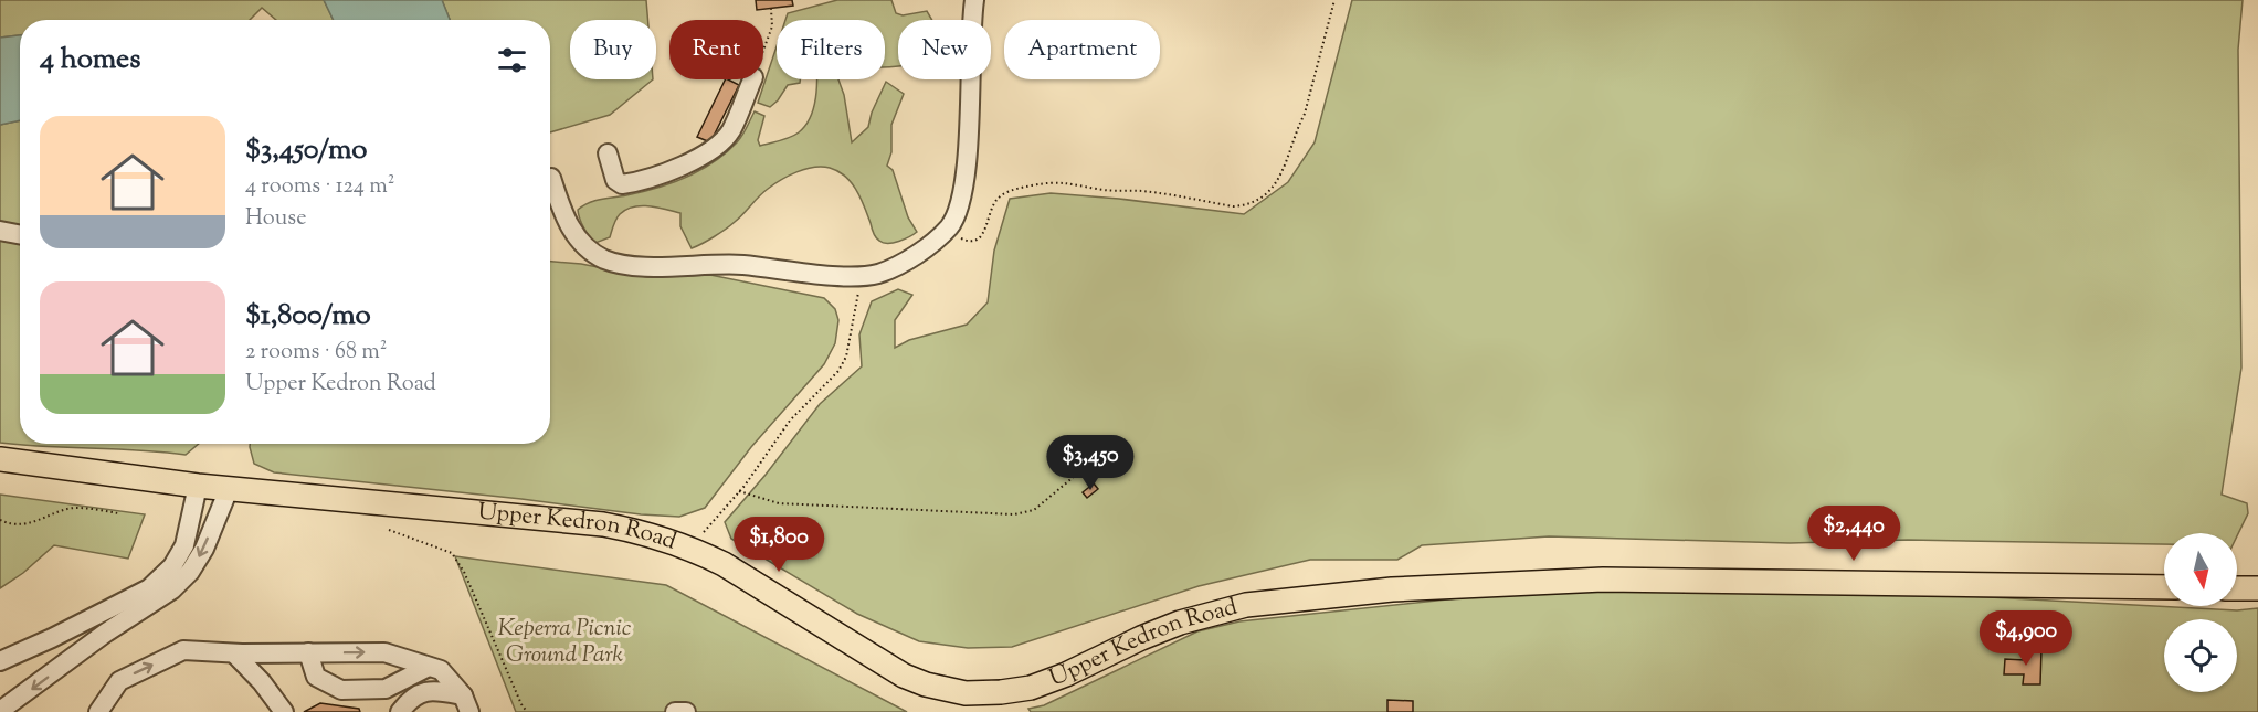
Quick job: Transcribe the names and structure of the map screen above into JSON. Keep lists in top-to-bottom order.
{
  "streets": {
    "main road": ["Upper Kedron Road"]
  },
  "parks": ["Keperra Picnic Ground Park"],
  "north": "bottom",
  "page": {
    "chip": [
      "Buy",
      "Rent",
      "Filters",
      "New",
      "Apartment"
    ],
    "heading": "4 homes",
    "list": [
      {
        "name": "$3,450/mo",
        "note": "4 rooms · 124 m² · House"
      },
      {
        "name": "$1,800/mo",
        "note": "2 rooms · 68 m² · Upper Kedron Road"
      }
    ],
    "price": [
      "$3,450",
      "$2,440",
      "$1,800",
      "$4,900"
    ]
  }
}
